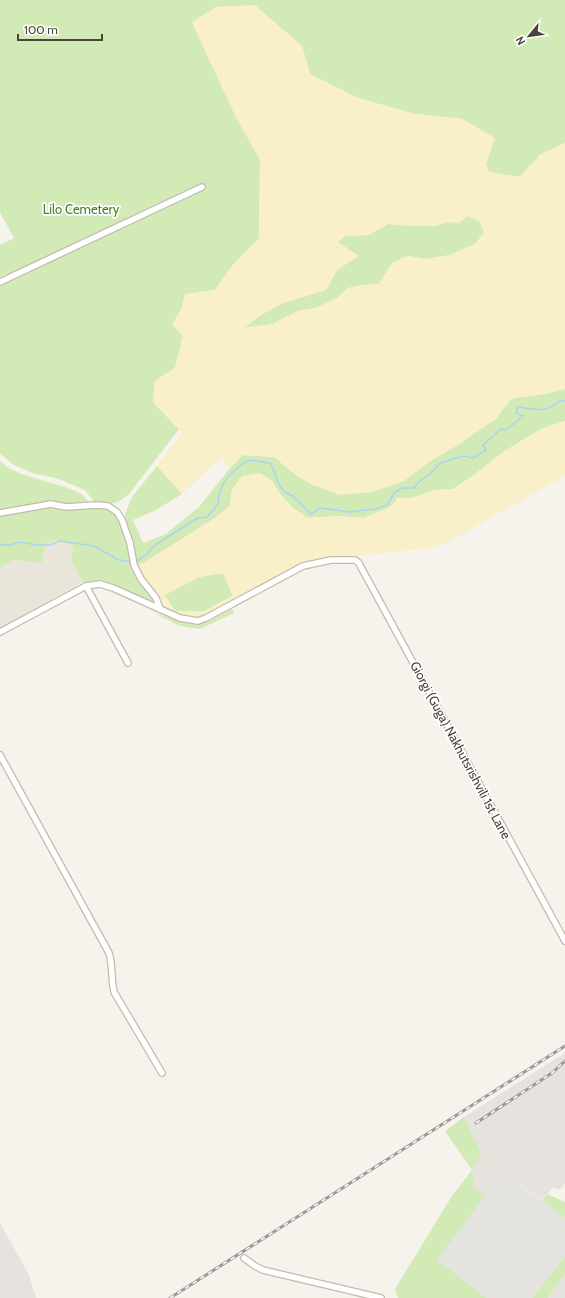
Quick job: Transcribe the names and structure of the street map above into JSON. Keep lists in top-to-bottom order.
{
  "streets": {
    "street": ["Giorgi (Guga) Nakhutsrishvili 1st Lane"]
  },
  "parks": ["Lilo Cemetery"],
  "scale_bar": "100 m",
  "north": "bottom left"
}
